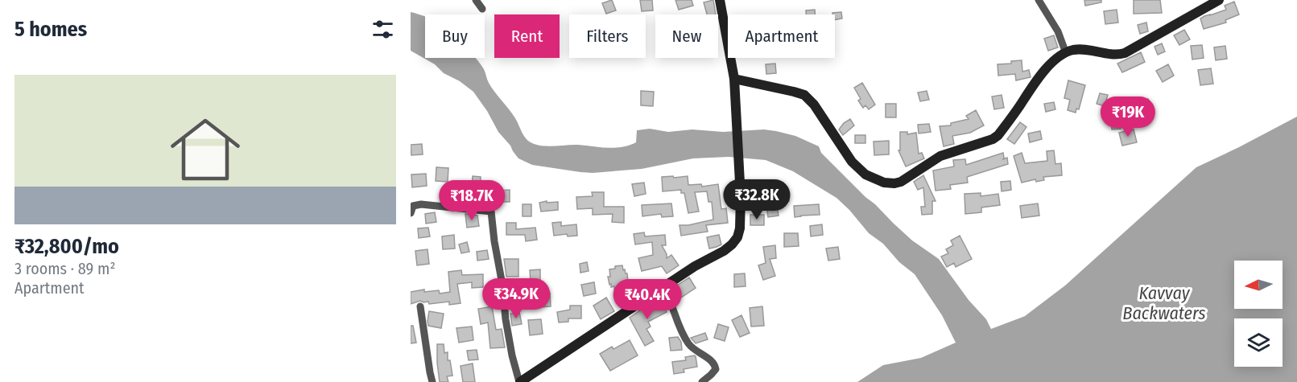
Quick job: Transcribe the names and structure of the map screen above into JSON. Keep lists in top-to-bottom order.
{
  "water": ["Kavvay Backwaters"],
  "north": "left",
  "page": {
    "heading": "5 homes",
    "chip": [
      "Buy",
      "Rent",
      "Filters",
      "New",
      "Apartment"
    ],
    "list": [
      {
        "name": "₹32,800/mo",
        "note": "3 rooms · 89 m² · Apartment"
      }
    ],
    "price": [
      "₹19K",
      "₹32.8K",
      "₹18.7K",
      "₹34.9K",
      "₹40.4K"
    ]
  }
}
